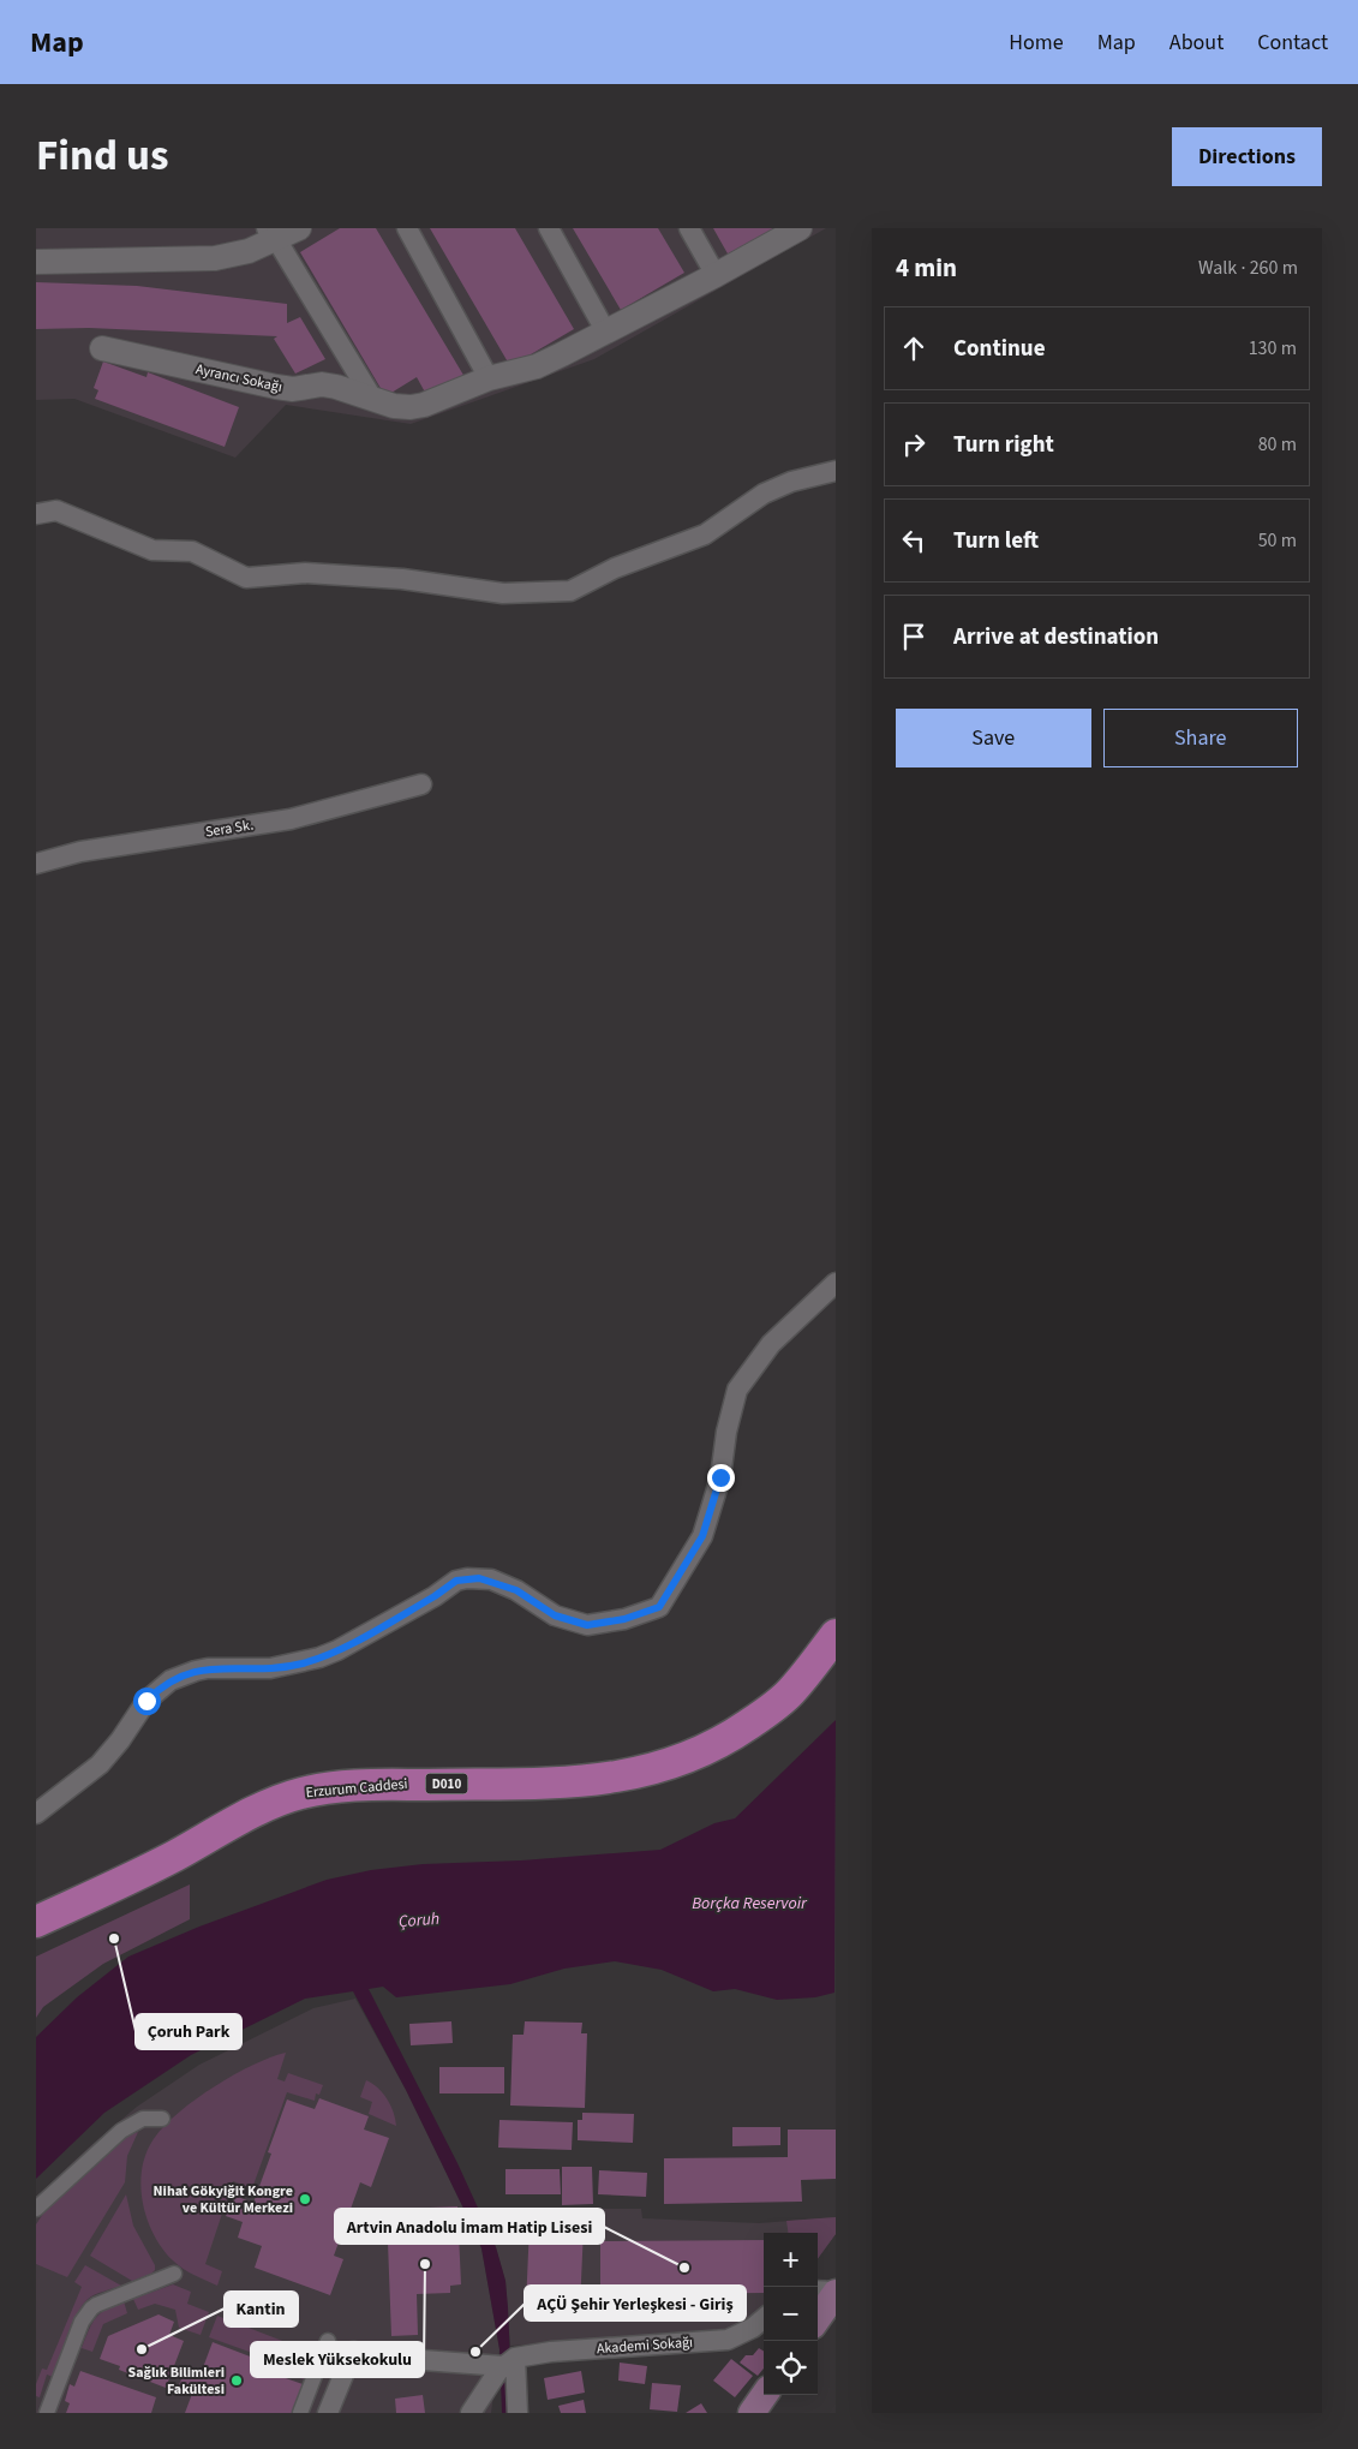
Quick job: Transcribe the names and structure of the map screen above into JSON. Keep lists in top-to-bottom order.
{
  "streets": {
    "main road": ["D010", "Erzurum Caddesi"],
    "street": ["Ayrancı Sokağı", "Sera Sk.", "Akademi Sokağı"]
  },
  "water": ["Borçka Reservoir", "Çoruh"],
  "places": [
    "Çoruh Park",
    "Nihat Gökyiğit Kongre ve Kültür Merkezi",
    "Meslek Yüksekokulu",
    "Artvin Anadolu İmam Hatip Lisesi",
    "Kantin",
    "AÇÜ Şehir Yerleşkesi - Giriş",
    "Sağlık Bilimleri Fakültesi"
  ],
  "page": {
    "header": "Map",
    "nav": [
      "Home",
      "Map",
      "About",
      "Contact"
    ],
    "title": "Find us",
    "buttons": [
      "Directions",
      ["Save", "Share"]
    ],
    "heading": ["4 min", "Walk · 260 m"],
    "list": [
      ["Continue", "130 m"],
      ["Turn right", "80 m"],
      ["Turn left", "50 m"],
      "Arrive at destination"
    ],
    "map_buttons": ["+", "−"]
  }
}
